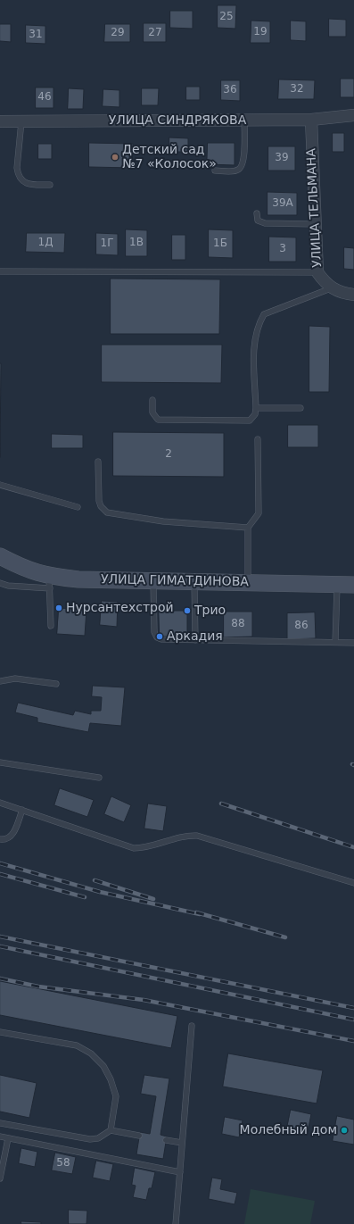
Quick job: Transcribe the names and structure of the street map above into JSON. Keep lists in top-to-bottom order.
{
  "streets": {
    "main road": ["УЛИЦА ГИМАТДИНОВА"],
    "street": ["УЛИЦА СИНДРЯКОВА", "УЛИЦА ТЕЛЬМАНА"]
  },
  "crossings": [
    ["УЛИЦА СИНДРЯКОВА", "УЛИЦА ТЕЛЬМАНА"]
  ],
  "places": [
    "Детский сад №7 «Колосок»",
    "Нурсантехстрой",
    "Трио",
    "Аркадия",
    "Молебный дом"
  ],
  "house_numbers": [
    "25",
    "19",
    "29",
    "27",
    "31",
    "32",
    "36",
    "46",
    "39",
    "39А",
    "1Д",
    "1В",
    "1Г",
    "1Б",
    "3",
    "2",
    "88",
    "86",
    "58"
  ]
}
